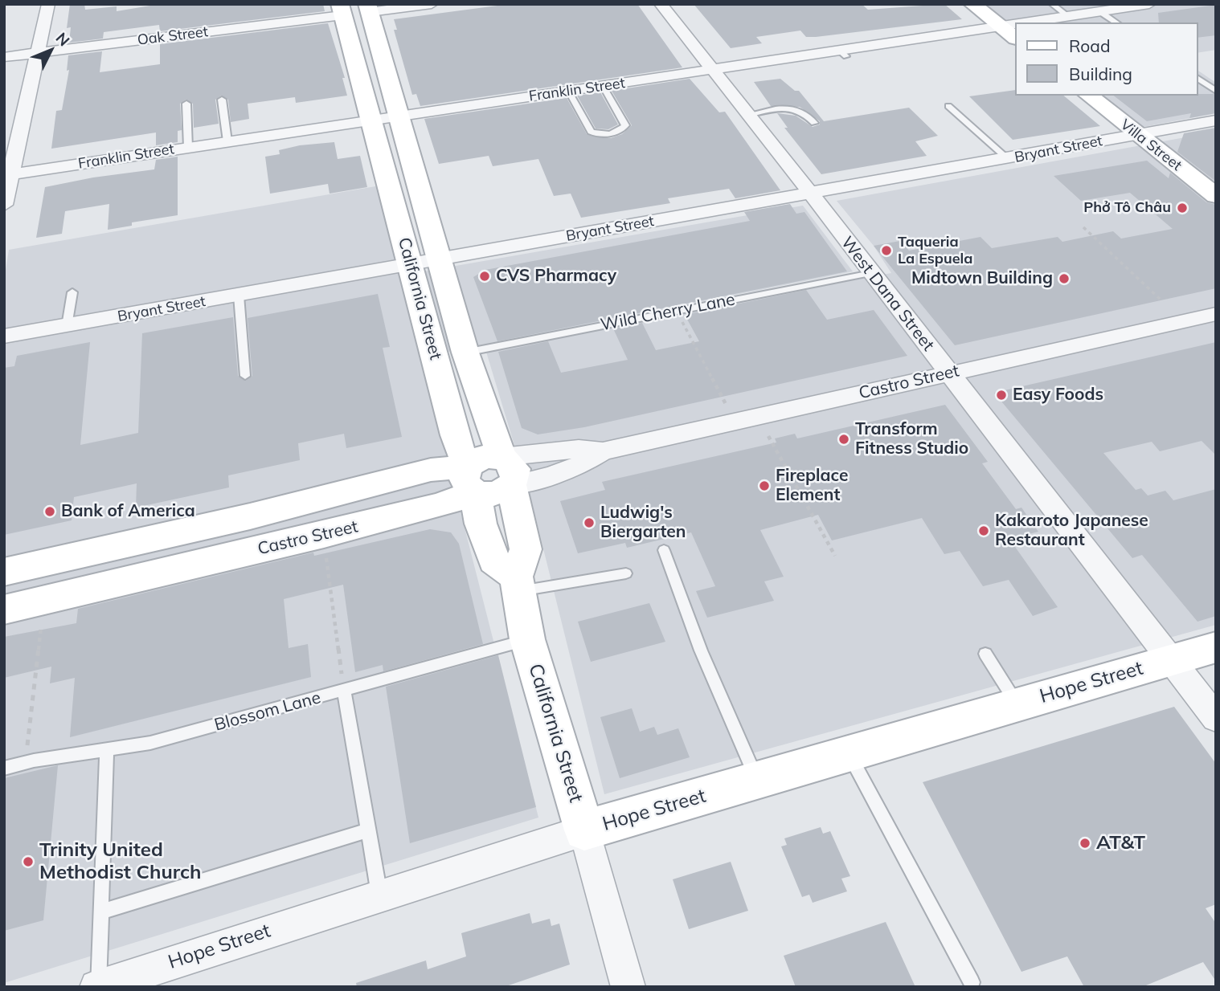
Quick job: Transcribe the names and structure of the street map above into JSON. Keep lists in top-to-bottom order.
{
  "streets": {
    "main road": [
      "Villa Street",
      "California Street",
      "Castro Street",
      "Hope Street"
    ],
    "street": [
      "Oak Street",
      "Franklin Street",
      "Bryant Street",
      "West Dana Street"
    ],
    "lane": ["Wild Cherry Lane", "Blossom Lane"]
  },
  "crossings": [
    ["Oak Street", "California Street"],
    ["Franklin Street", "West Dana Street"],
    ["Franklin Street", "California Street"],
    ["Villa Street", "Bryant Street"],
    ["Bryant Street", "West Dana Street"],
    ["Bryant Street", "California Street"],
    ["West Dana Street", "Wild Cherry Lane"],
    ["West Dana Street", "Castro Street"],
    ["West Dana Street", "Hope Street"],
    ["California Street", "Wild Cherry Lane"],
    ["California Street", "Castro Street"],
    ["California Street", "Hope Street"],
    ["California Street", "Blossom Lane"]
  ],
  "places": [
    "Phở Tô Châu",
    "Taqueria La Espuela",
    "CVS Pharmacy",
    "Midtown Building",
    "Easy Foods",
    "Transform Fitness Studio",
    "Fireplace Element",
    "Bank of America",
    "Ludwig's Biergarten",
    "Kakaroto Japanese Restaurant",
    "AT&T",
    "Trinity United Methodist Church"
  ],
  "legend": ["Road", "Building"],
  "north": "top right"
}
